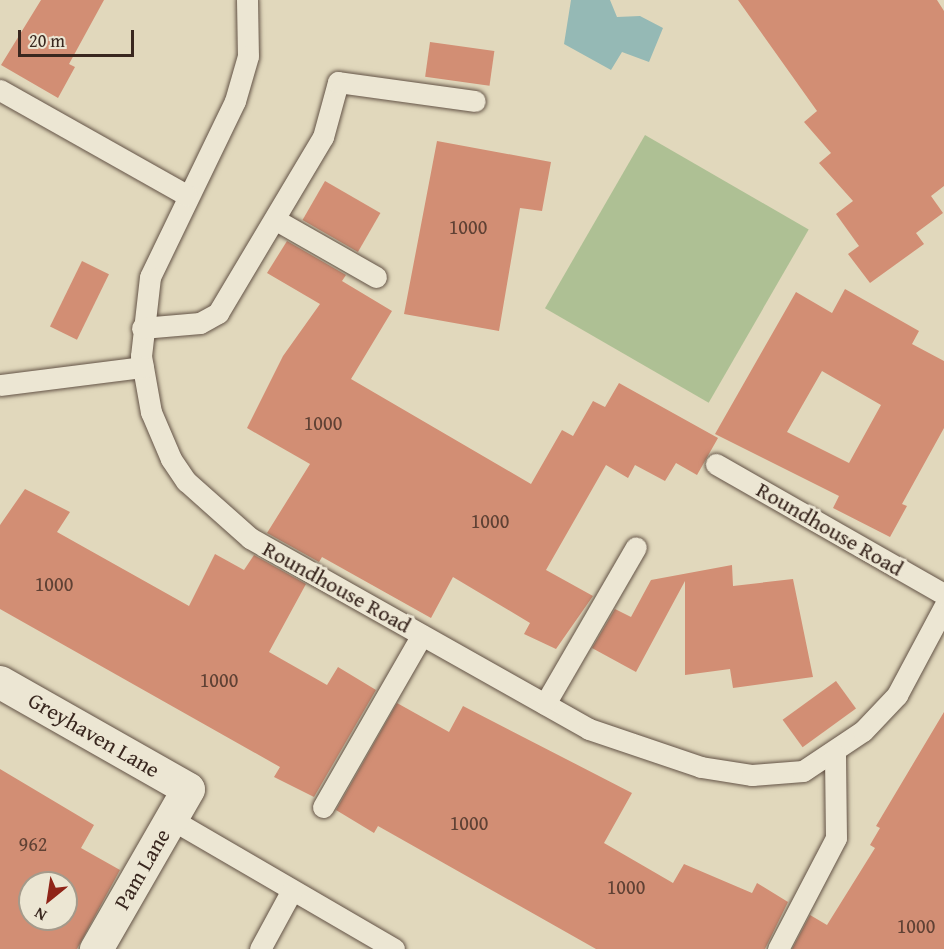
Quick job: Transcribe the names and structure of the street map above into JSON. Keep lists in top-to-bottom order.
{
  "streets": {
    "street": ["Greyhaven Lane", "Pam Lane"],
    "lane": ["Roundhouse Road"]
  },
  "crossings": [
    ["Greyhaven Lane", "Pam Lane"]
  ],
  "house_numbers": [
    "1000",
    "1000",
    "1000",
    "1000",
    "1000",
    "1000",
    "962",
    "1000",
    "1000"
  ],
  "scale_bar": "20 m",
  "north": "bottom left"
}
